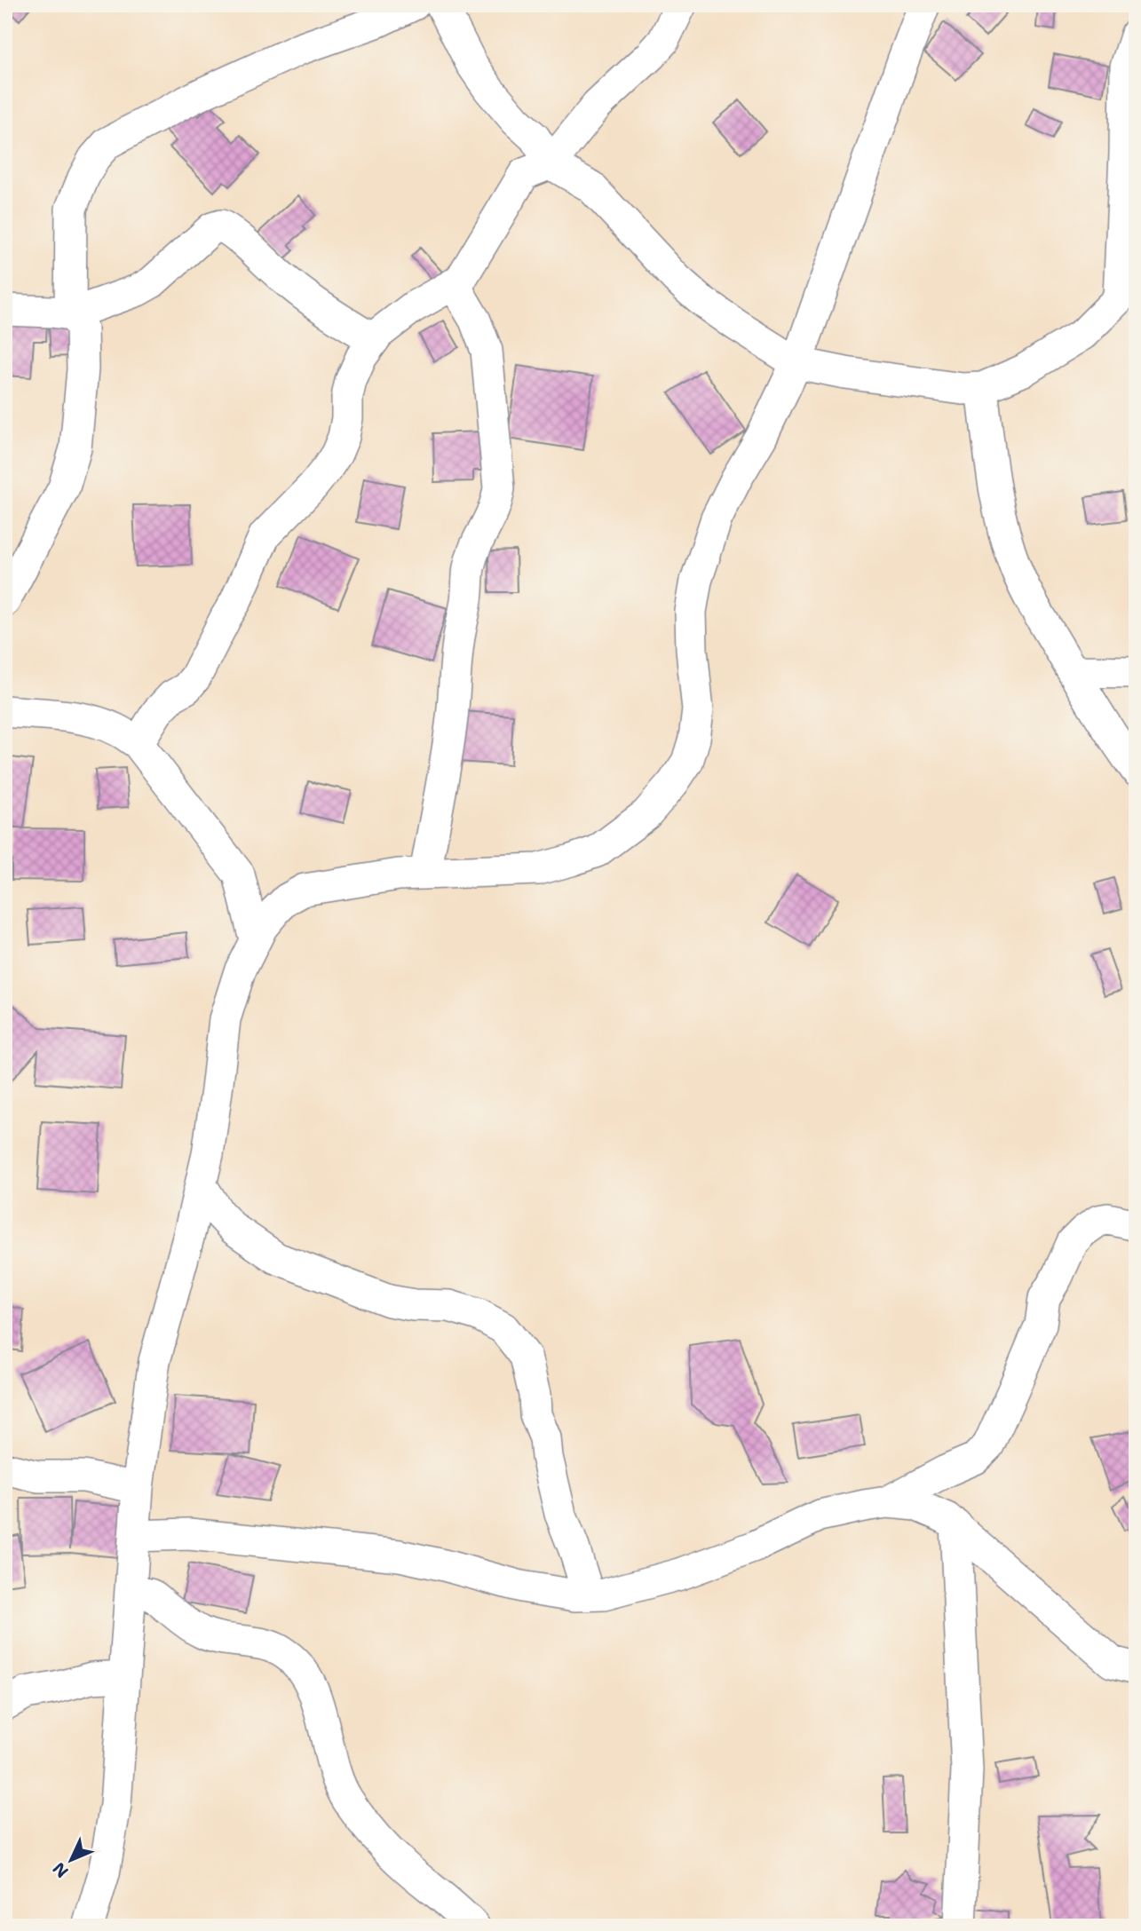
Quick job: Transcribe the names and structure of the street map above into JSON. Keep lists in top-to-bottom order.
{
  "north": "bottom left"
}
